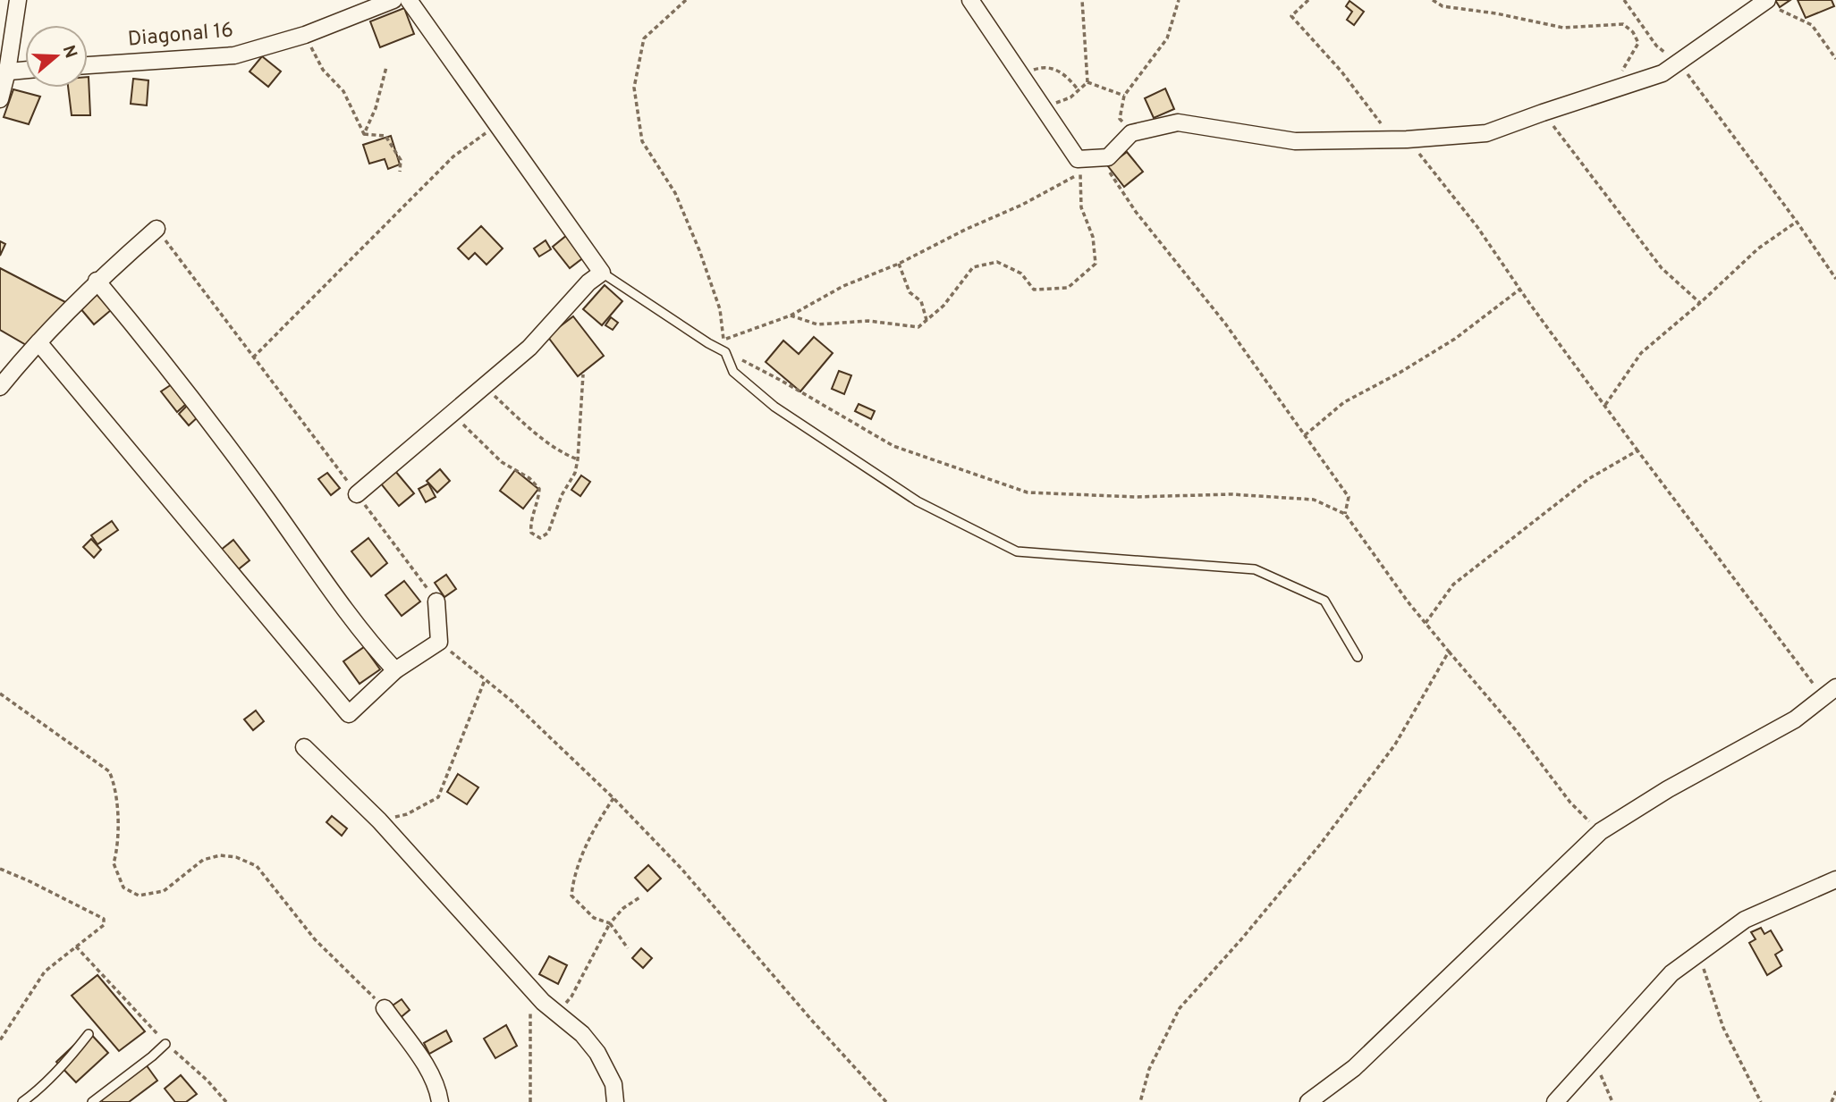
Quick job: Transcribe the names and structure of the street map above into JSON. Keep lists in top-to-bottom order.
{
  "streets": {
    "street": ["Diagonal 16"]
  },
  "north": "right"
}
